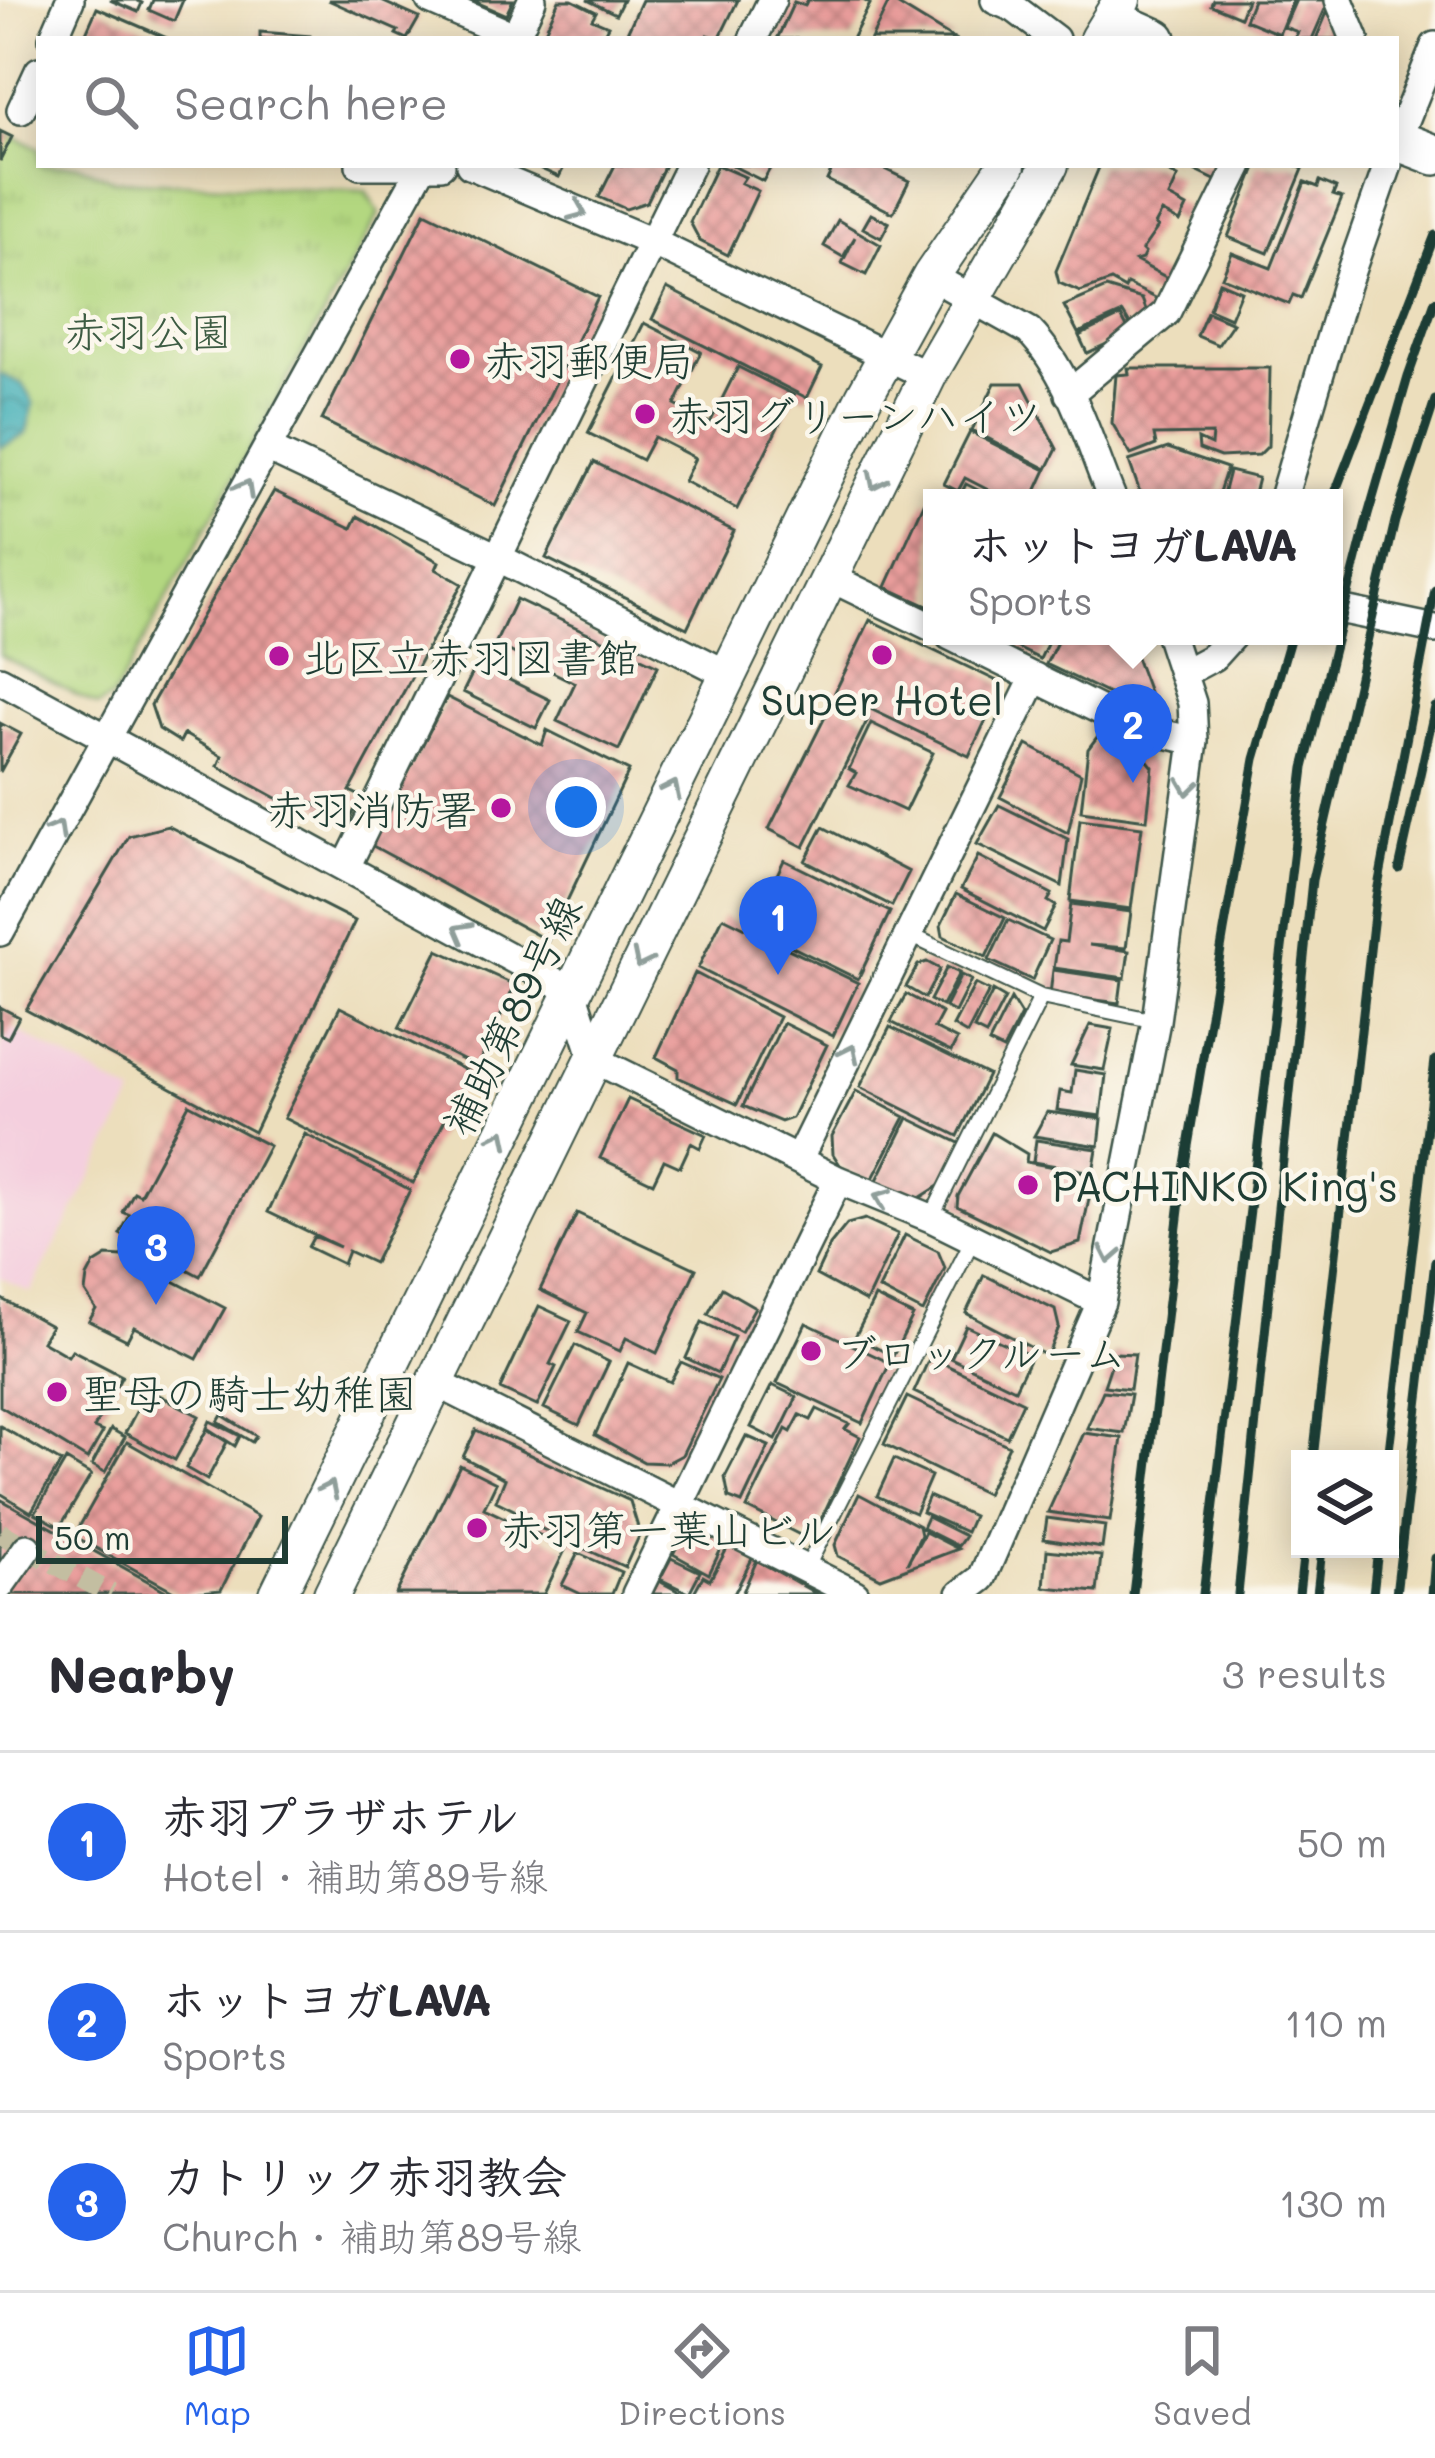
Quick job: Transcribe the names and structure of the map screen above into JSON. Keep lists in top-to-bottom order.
{
  "streets": {
    "street": ["補助第89号線"]
  },
  "parks": ["赤羽公園"],
  "places": [
    "赤羽郵便局",
    "赤羽グリーンハイツ",
    "Super Hotel",
    "北区立赤羽図書館",
    "赤羽消防署",
    "PACHINKO King's",
    "ブロックルーム",
    "聖母の騎士幼稚園",
    "赤羽第一葉山ビル"
  ],
  "scale_bar": "50 m",
  "page": {
    "search": "Search here",
    "popup": ["ホットヨガLAVA", "Sports"],
    "pins": ["2", "1", "3"],
    "scale": "50 m",
    "heading": ["Nearby", "3 results"],
    "list": [
      {
        "mark": "1",
        "name": "赤羽プラザホテル",
        "note": "Hotel · 補助第89号線",
        "value": "50 m"
      },
      {
        "mark": "2",
        "name": "ホットヨガLAVA",
        "note": "Sports",
        "value": "110 m"
      },
      {
        "mark": "3",
        "name": "カトリック赤羽教会",
        "note": "Church · 補助第89号線",
        "value": "130 m"
      }
    ],
    "nav": ["Map", "Directions", "Saved"]
  }
}
